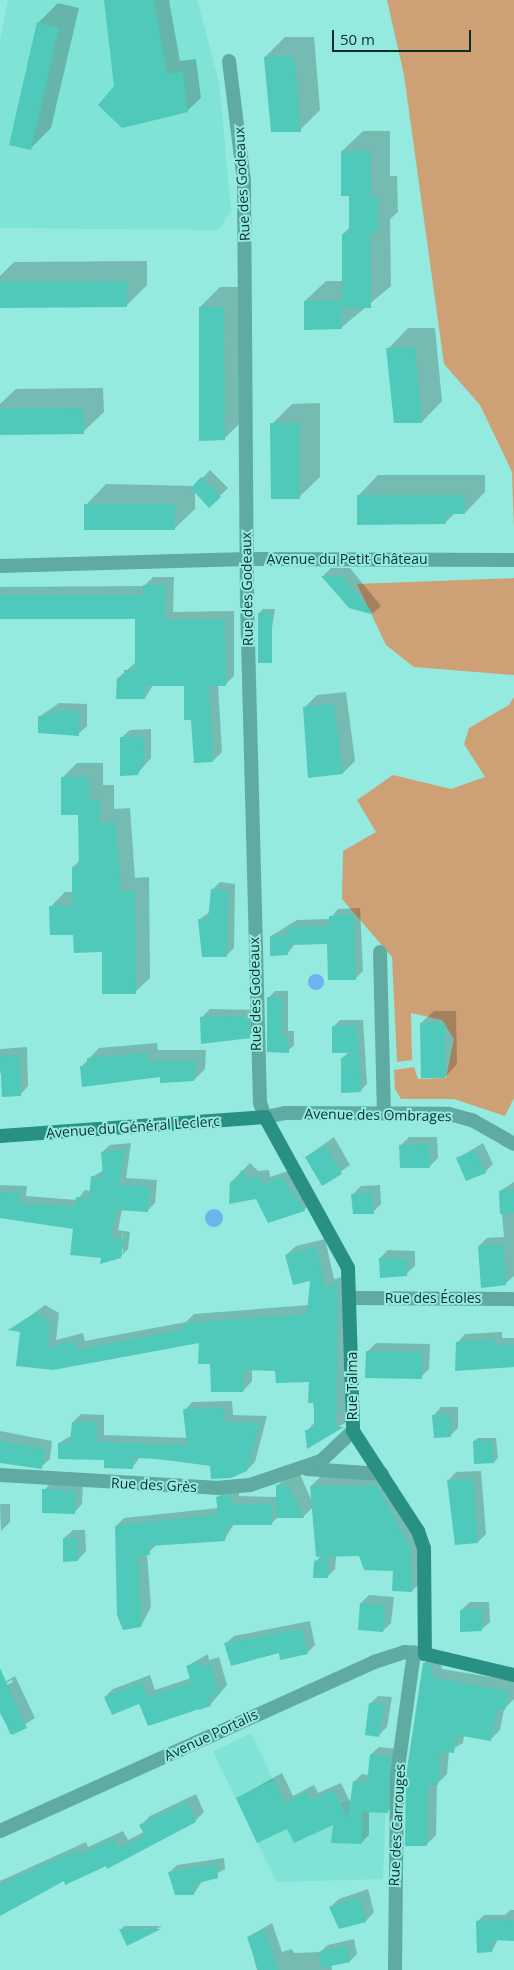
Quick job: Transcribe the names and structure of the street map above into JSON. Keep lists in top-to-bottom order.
{
  "streets": {
    "main road": ["Avenue du Général Leclerc", "Rue Talma"],
    "street": [
      "Rue des Godeaux",
      "Avenue du Petit Château",
      "Avenue des Ombrages",
      "Rue des Écoles",
      "Rue des Grès",
      "Avenue Portalis",
      "Rue des Carrouges"
    ]
  },
  "crossings": [
    ["Rue des Godeaux", "Avenue du Petit Château"],
    ["Rue des Godeaux", "Avenue des Ombrages"],
    ["Rue des Godeaux", "Avenue du Général Leclerc"],
    ["Rue des Godeaux", "Rue Talma"],
    ["Avenue des Ombrages", "Avenue du Général Leclerc"],
    ["Avenue des Ombrages", "Rue Talma"],
    ["Avenue du Général Leclerc", "Rue Talma"],
    ["Rue des Écoles", "Rue Talma"],
    ["Rue Talma", "Rue des Grès"],
    ["Rue Talma", "Avenue Portalis"],
    ["Rue Talma", "Rue des Carrouges"],
    ["Avenue Portalis", "Rue des Carrouges"]
  ],
  "scale_bar": "50 m"
}
